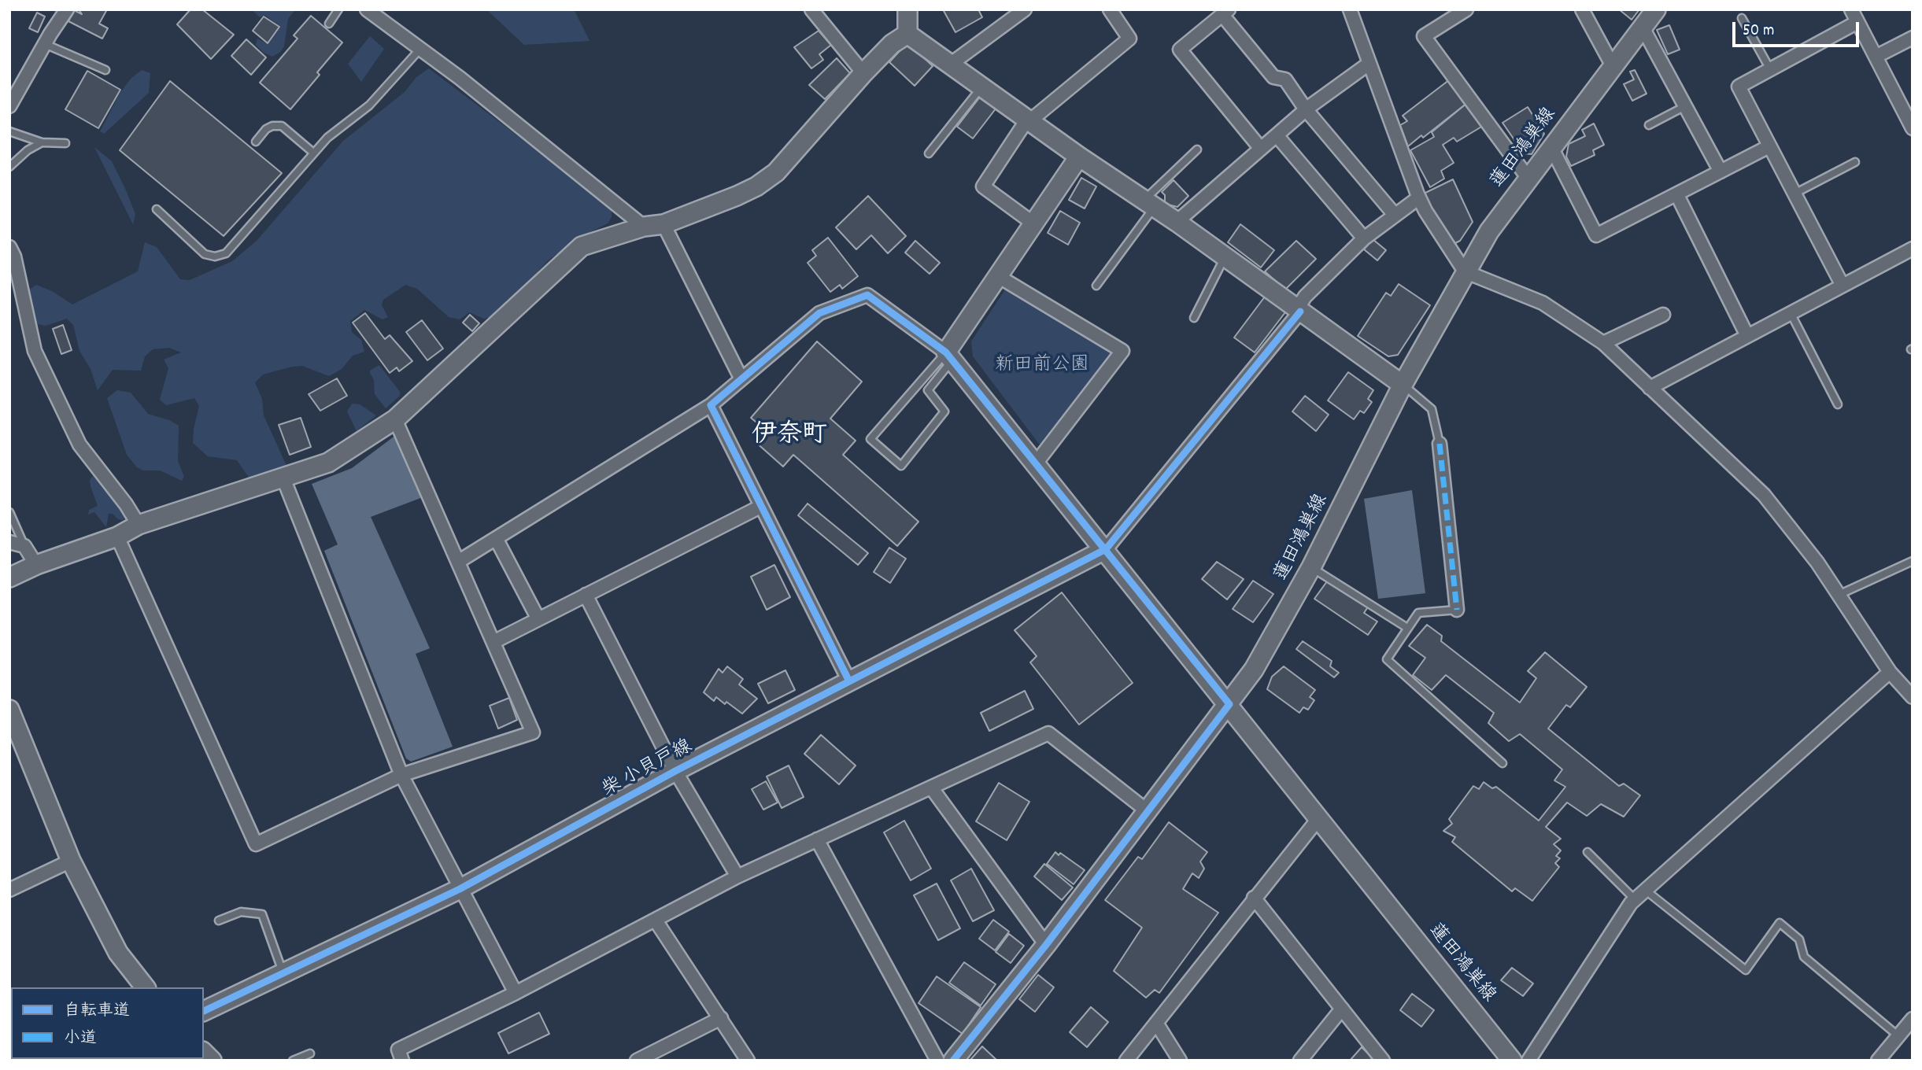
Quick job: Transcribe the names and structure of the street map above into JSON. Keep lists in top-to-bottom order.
{
  "streets": {
    "street": ["蓮田鴻巣線", "柴 小貝戸線"]
  },
  "districts": ["伊奈町"],
  "parks": ["新田前公園"],
  "legend": ["自転車道", "小道"],
  "scale_bar": "50 m"
}
